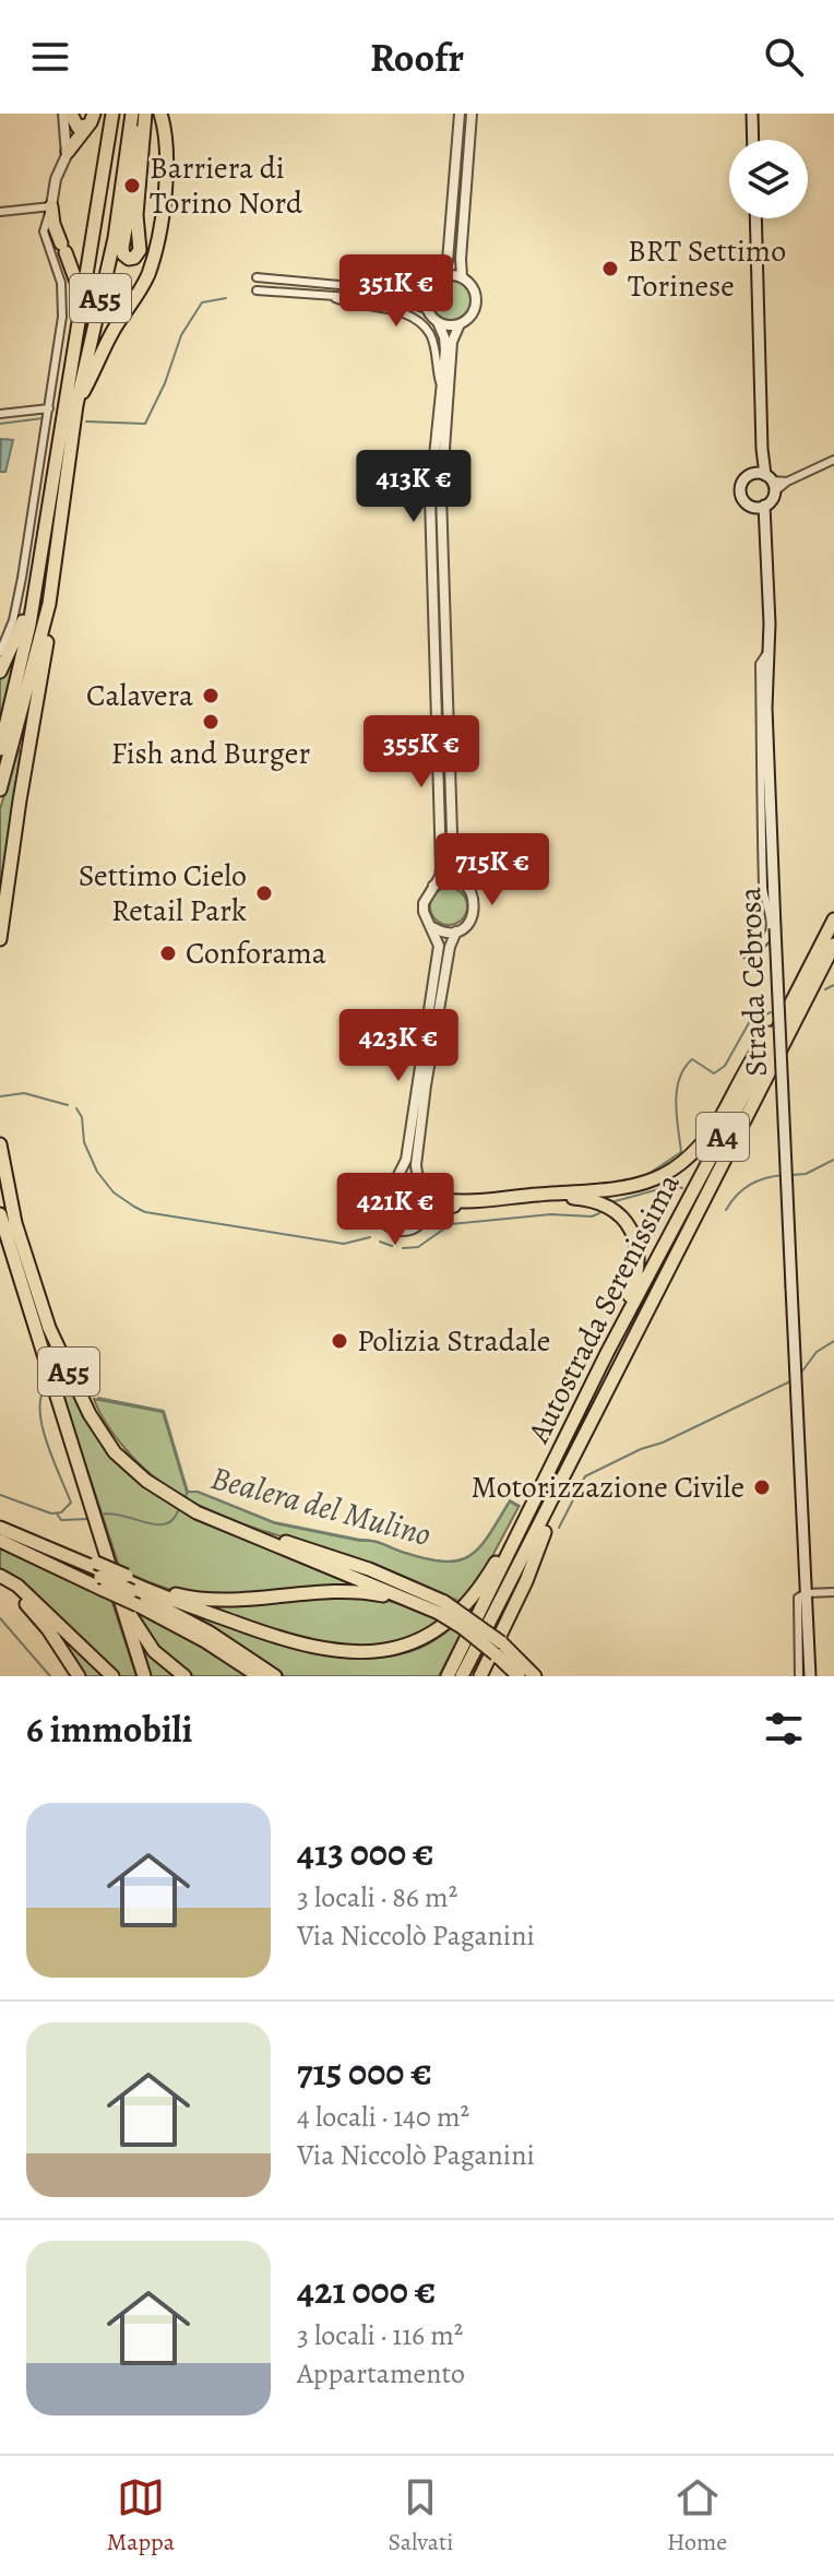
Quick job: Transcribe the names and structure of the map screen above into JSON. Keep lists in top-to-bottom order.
{
  "streets": {
    "highway": ["A55", "A4", "Autostrada Serenissima"],
    "main road": ["Strada Cebrosa"]
  },
  "crossings": [
    ["A4", "Autostrada Serenissima"]
  ],
  "water": ["Bealera del Mulino"],
  "places": [
    "Barriera di Torino Nord",
    "BRT Settimo Torinese",
    "Calavera",
    "Fish and Burger",
    "Settimo Cielo Retail Park",
    "Conforama",
    "Polizia Stradale",
    "Motorizzazione Civile"
  ],
  "page": {
    "header": "Roofr",
    "price": [
      "351K €",
      "413K €",
      "355K €",
      "715K €",
      "423K €",
      "421K €"
    ],
    "heading": "6 immobili",
    "list": [
      {
        "name": "413 000 €",
        "note": "3 locali · 86 m² · Via Niccolò Paganini"
      },
      {
        "name": "715 000 €",
        "note": "4 locali · 140 m² · Via Niccolò Paganini"
      },
      {
        "name": "421 000 €",
        "note": "3 locali · 116 m² · Appartamento"
      }
    ],
    "tabs": ["Mappa", "Salvati", "Home"]
  }
}
